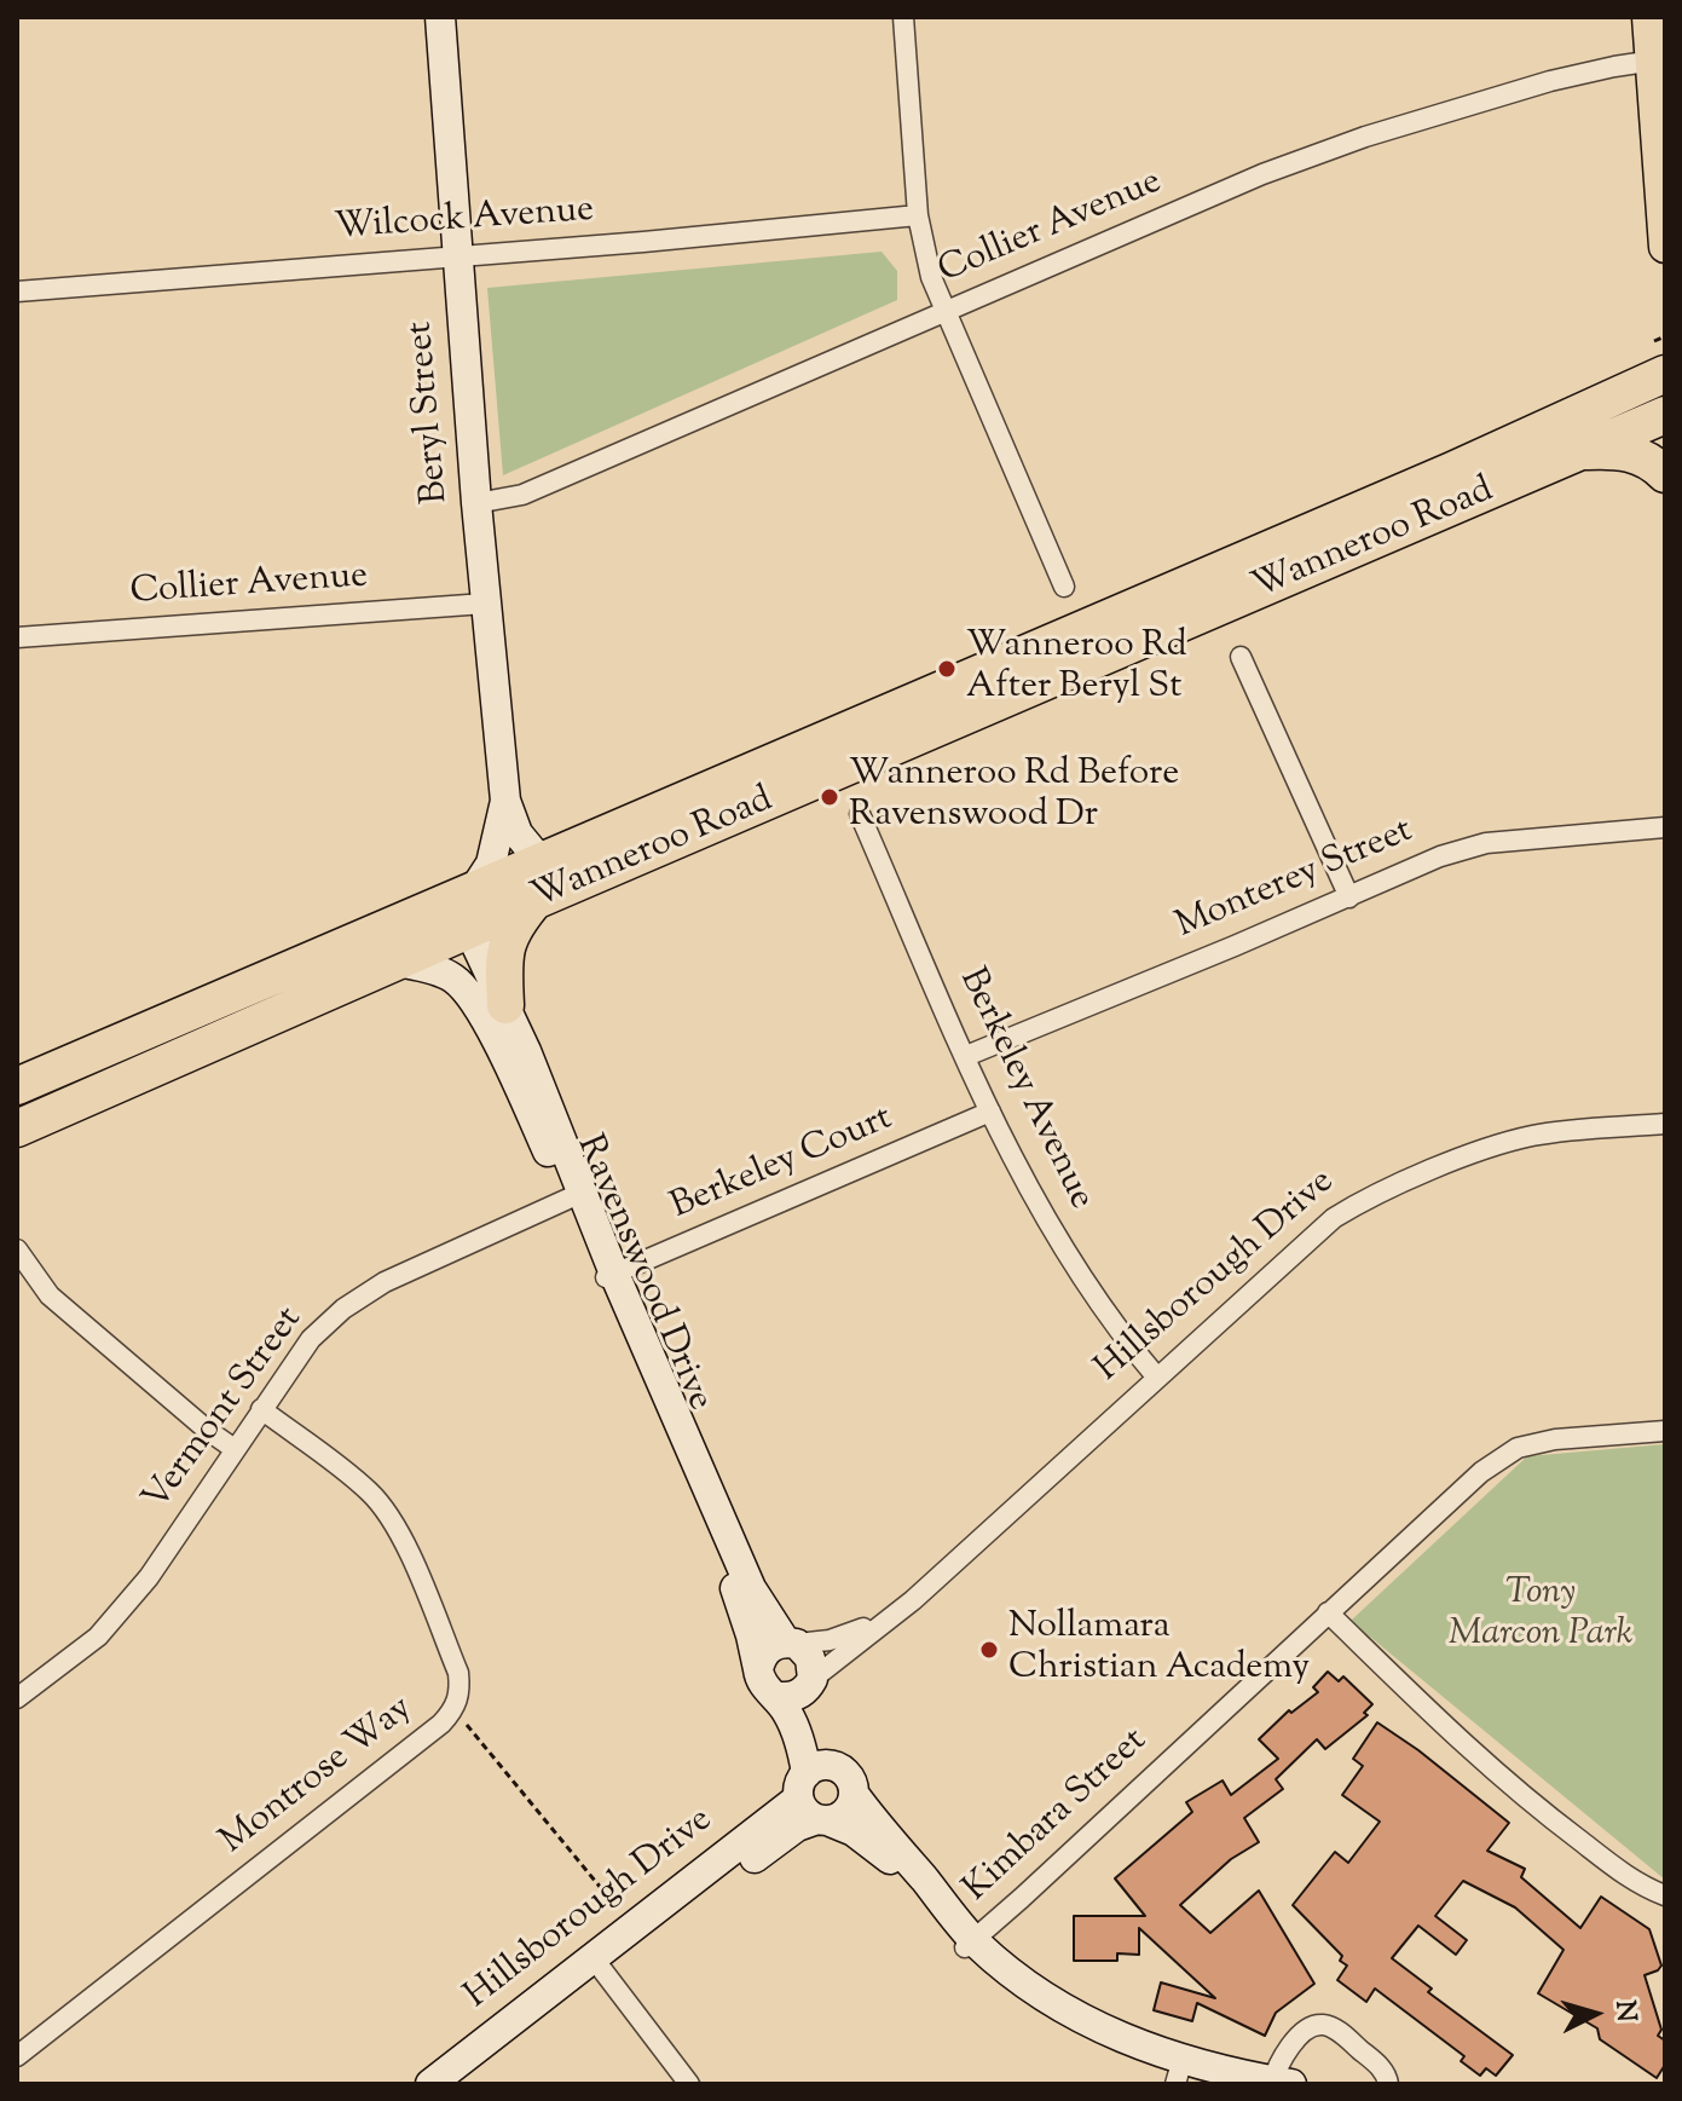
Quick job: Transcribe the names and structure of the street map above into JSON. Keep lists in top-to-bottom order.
{
  "streets": {
    "highway": ["Wanneroo Road"],
    "street": [
      "Wilcock Avenue",
      "Collier Avenue",
      "Beryl Street",
      "Monterey Street",
      "Berkeley Avenue",
      "Berkeley Court",
      "Ravenswood Drive",
      "Hillsborough Drive",
      "Vermont Street",
      "Montrose Way",
      "Kimbara Street"
    ]
  },
  "crossings": [
    ["Wilcock Avenue", "Beryl Street"],
    ["Collier Avenue", "Beryl Street"],
    ["Beryl Street", "Wanneroo Road"],
    ["Wanneroo Road", "Ravenswood Drive"],
    ["Monterey Street", "Berkeley Avenue"],
    ["Berkeley Avenue", "Berkeley Court"],
    ["Berkeley Avenue", "Hillsborough Drive"],
    ["Berkeley Court", "Ravenswood Drive"],
    ["Ravenswood Drive", "Hillsborough Drive"],
    ["Ravenswood Drive", "Vermont Street"],
    ["Vermont Street", "Montrose Way"]
  ],
  "parks": ["Tony Marcon Park"],
  "places": ["Wanneroo Rd After Beryl St", "Wanneroo Rd Before Ravenswood Dr", "Nollamara Christian Academy"],
  "north": "right"
}
